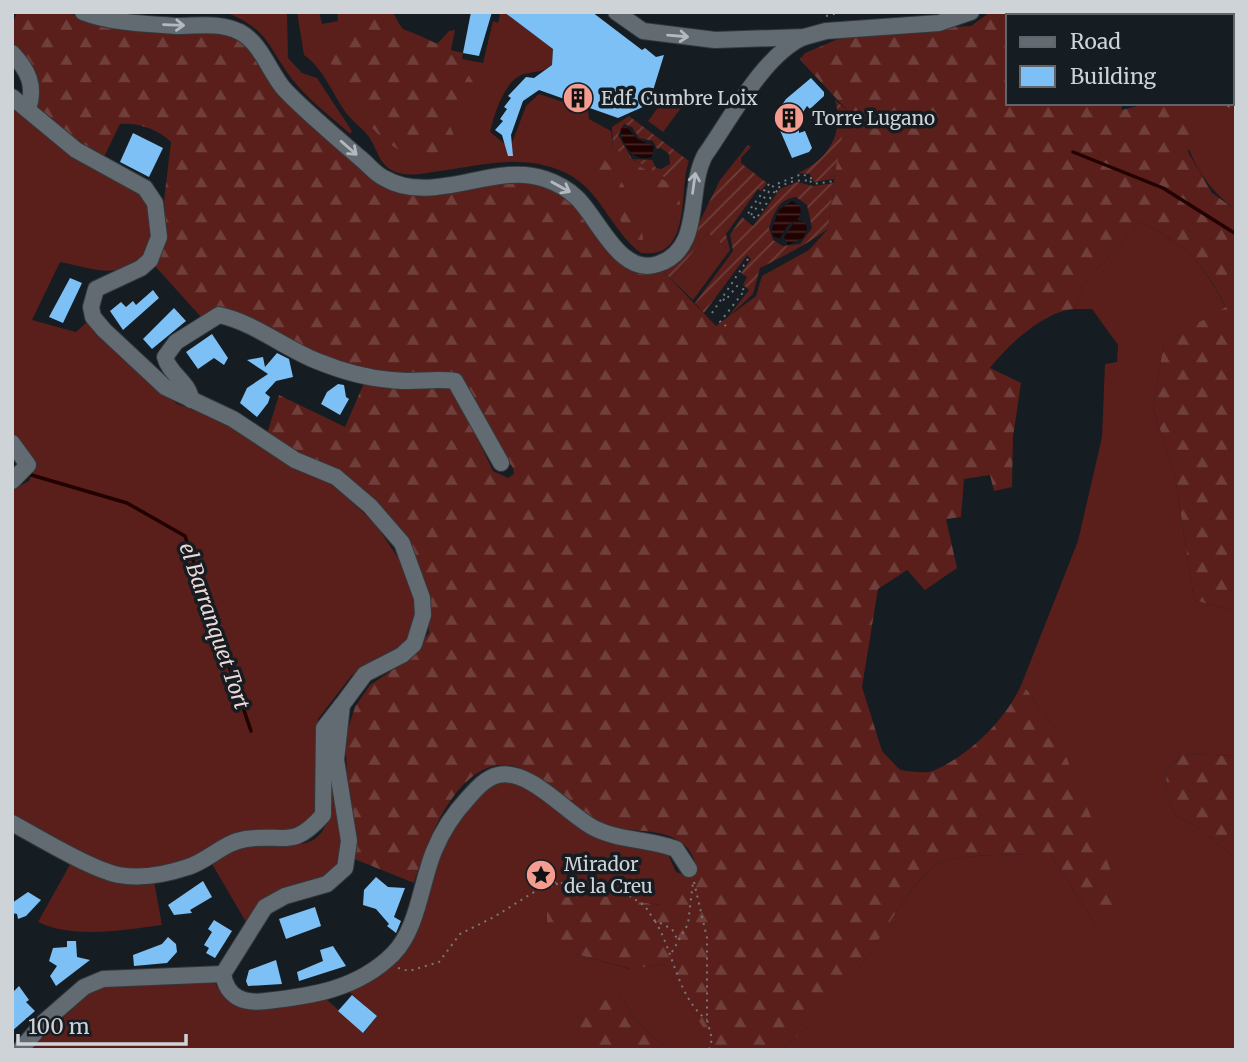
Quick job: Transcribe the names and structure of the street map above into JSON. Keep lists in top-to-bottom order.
{
  "water": ["el Barranquet Tort"],
  "places": {
    "building": ["Edf. Cumbre Loix", "Torre Lugano"],
    "place": ["Mirador de la Creu"]
  },
  "legend": ["Road", "Building"],
  "scale_bar": "100 m"
}
